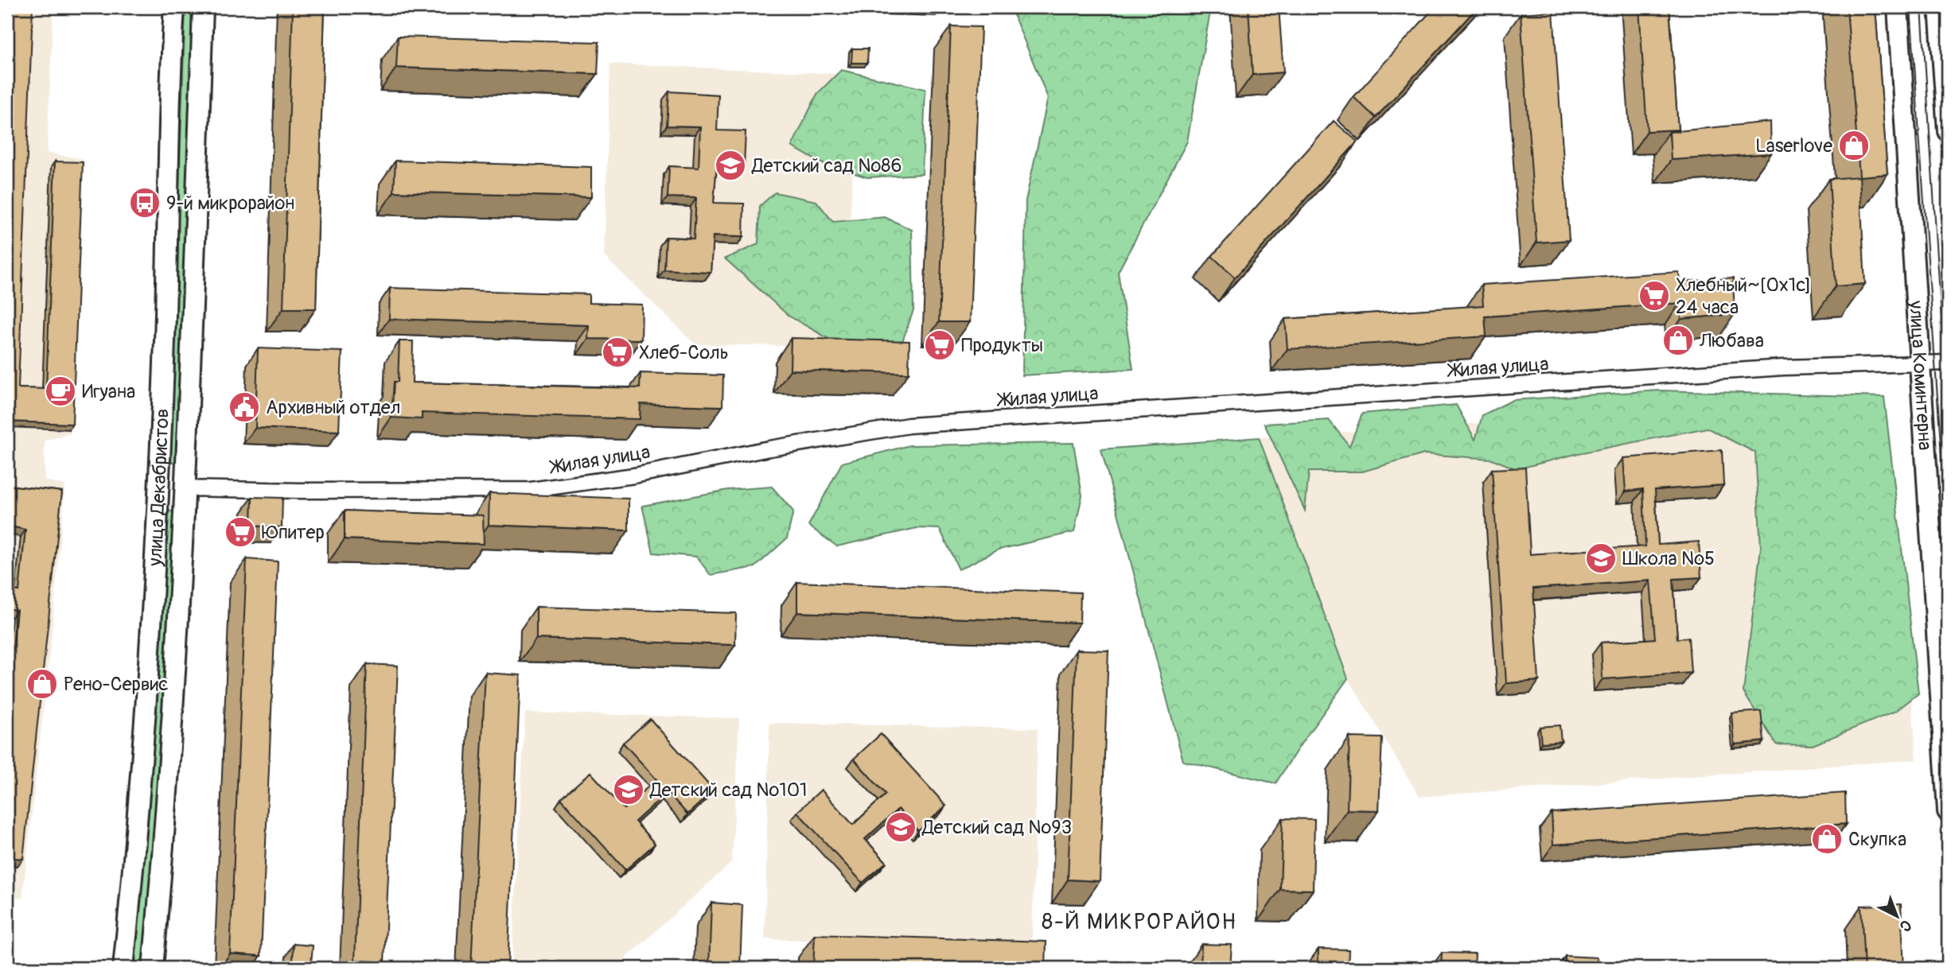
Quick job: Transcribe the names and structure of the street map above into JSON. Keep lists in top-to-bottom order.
{
  "streets": {
    "street": ["Жилая улица", "улица Коминтерна", "улица Декабристов"]
  },
  "crossings": [
    ["Жилая улица", "улица Коминтерна"],
    ["Жилая улица", "улица Декабристов"]
  ],
  "districts": ["8-Й МИКРОРАЙОН"],
  "places": {
    "shop": [
      "Laserlove",
      "Любава",
      "Рено-Сервис",
      "Скупка"
    ],
    "school or university": [
      "Детский сад №86",
      "Школа №5",
      "Детский сад №101",
      "Детский сад №93"
    ],
    "bus stop": ["9-й микрорайон"],
    "supermarket": [
      "Хлебный~[0x1c] 24 часа",
      "Продукты",
      "Хлеб-Соль",
      "Юпитер"
    ],
    "cafe": ["Игуана"],
    "public building": ["Архивный отдел"]
  },
  "north": "bottom right"
}
